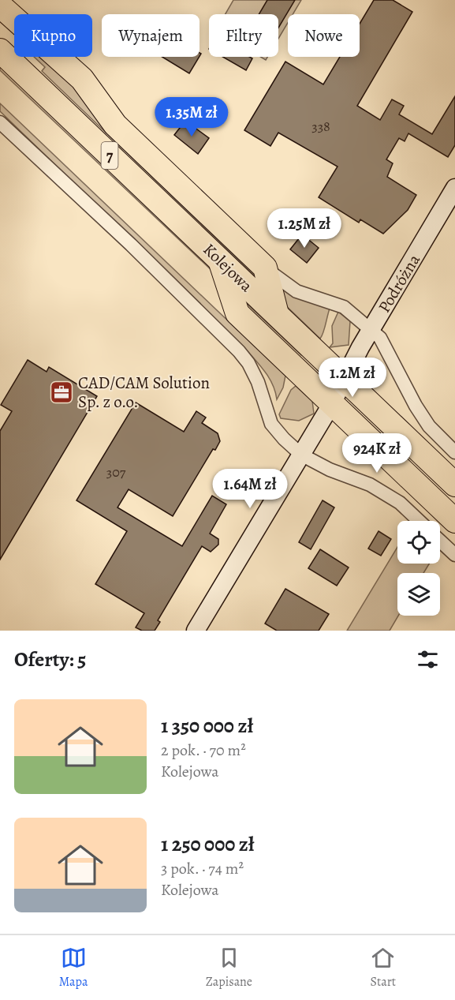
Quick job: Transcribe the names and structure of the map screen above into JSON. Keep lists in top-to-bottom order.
{
  "streets": {
    "highway": ["7", "Kolejowa"],
    "street": ["Podróżna"]
  },
  "crossings": [
    ["Kolejowa", "Podróżna"]
  ],
  "places": {
    "office": ["CAD/CAM Solution Sp. z o.o."]
  },
  "house_numbers": ["338", "307"],
  "page": {
    "chip": [
      "Kupno",
      "Wynajem",
      "Filtry",
      "Nowe"
    ],
    "price": [
      "1.35M zł",
      "1.25M zł",
      "1.2M zł",
      "924K zł",
      "1.64M zł"
    ],
    "heading": "Oferty: 5",
    "list": [
      {
        "name": "1 350 000 zł",
        "note": "2 pok. · 70 m² · Kolejowa"
      },
      {
        "name": "1 250 000 zł",
        "note": "3 pok. · 74 m² · Kolejowa"
      }
    ],
    "tabs": ["Mapa", "Zapisane", "Start"]
  }
}
